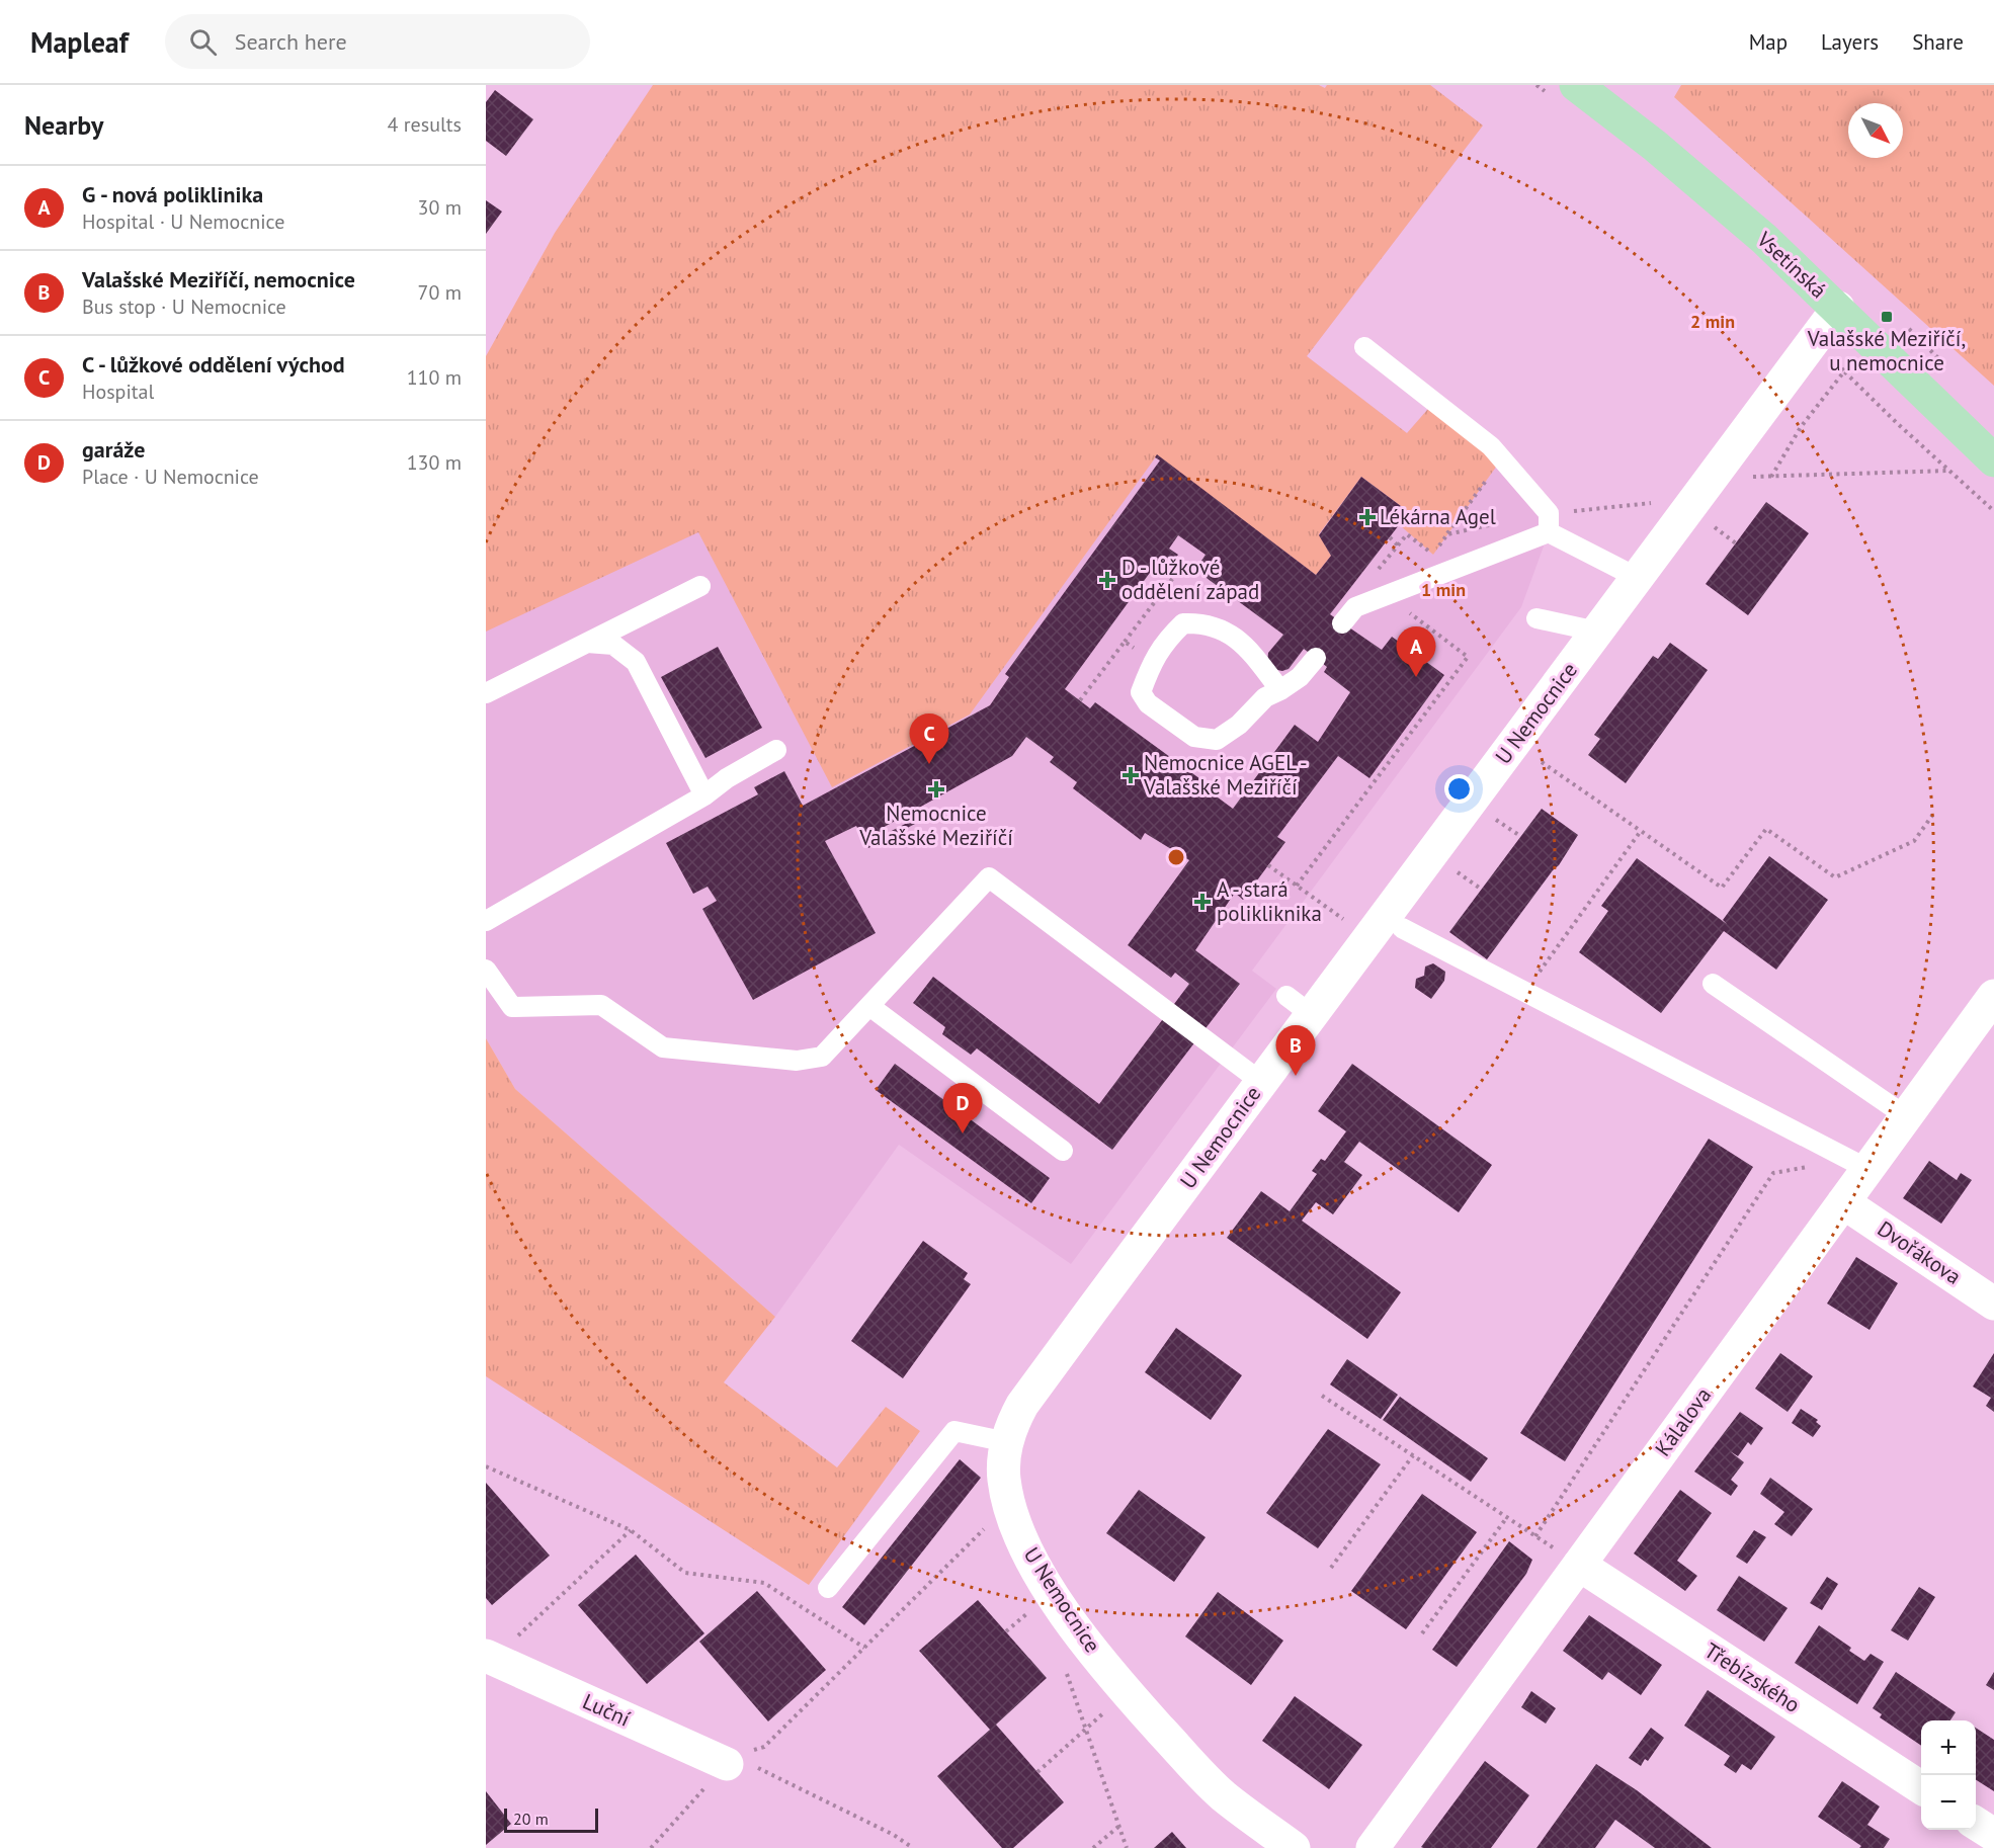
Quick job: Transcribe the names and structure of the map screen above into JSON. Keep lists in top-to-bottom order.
{
  "streets": {
    "main road": ["Vsetínská"],
    "street": [
      "U Nemocnice",
      "Dvořákova",
      "Kálalova",
      "Třebízského",
      "Luční"
    ]
  },
  "crossings": [
    ["Vsetínská", "U Nemocnice"],
    ["Dvořákova", "Kálalova"],
    ["Kálalova", "Třebízského"]
  ],
  "places": {
    "transit": ["Valašské Meziříčí, u nemocnice"],
    "health": [
      "Lékárna Agel",
      "D - lůžkové oddělení západ",
      "Nemocnice AGEL - Valašské Meziříčí",
      "Nemocnice Valašské Meziříčí",
      "A - stará polikliknika"
    ]
  },
  "scale_bar": "20 m",
  "north": "bottom right",
  "page": {
    "header": "Mapleaf",
    "search": "Search here",
    "nav": ["Map", "Layers", "Share"],
    "heading": ["Nearby", "4 results"],
    "list": [
      {
        "mark": "A",
        "name": "G - nová poliklinika",
        "note": "Hospital · U Nemocnice",
        "value": "30 m"
      },
      {
        "mark": "B",
        "name": "Valašské Meziříčí, nemocnice",
        "note": "Bus stop · U Nemocnice",
        "value": "70 m"
      },
      {
        "mark": "C",
        "name": "C - lůžkové oddělení východ",
        "note": "Hospital",
        "value": "110 m"
      },
      {
        "mark": "D",
        "name": "garáže",
        "note": "Place · U Nemocnice",
        "value": "130 m"
      }
    ],
    "pins": [
      "A",
      "C",
      "B",
      "D"
    ],
    "map_buttons": ["+", "−"],
    "scale": "20 m"
  },
  "rings": ["2 min", "1 min"]
}
